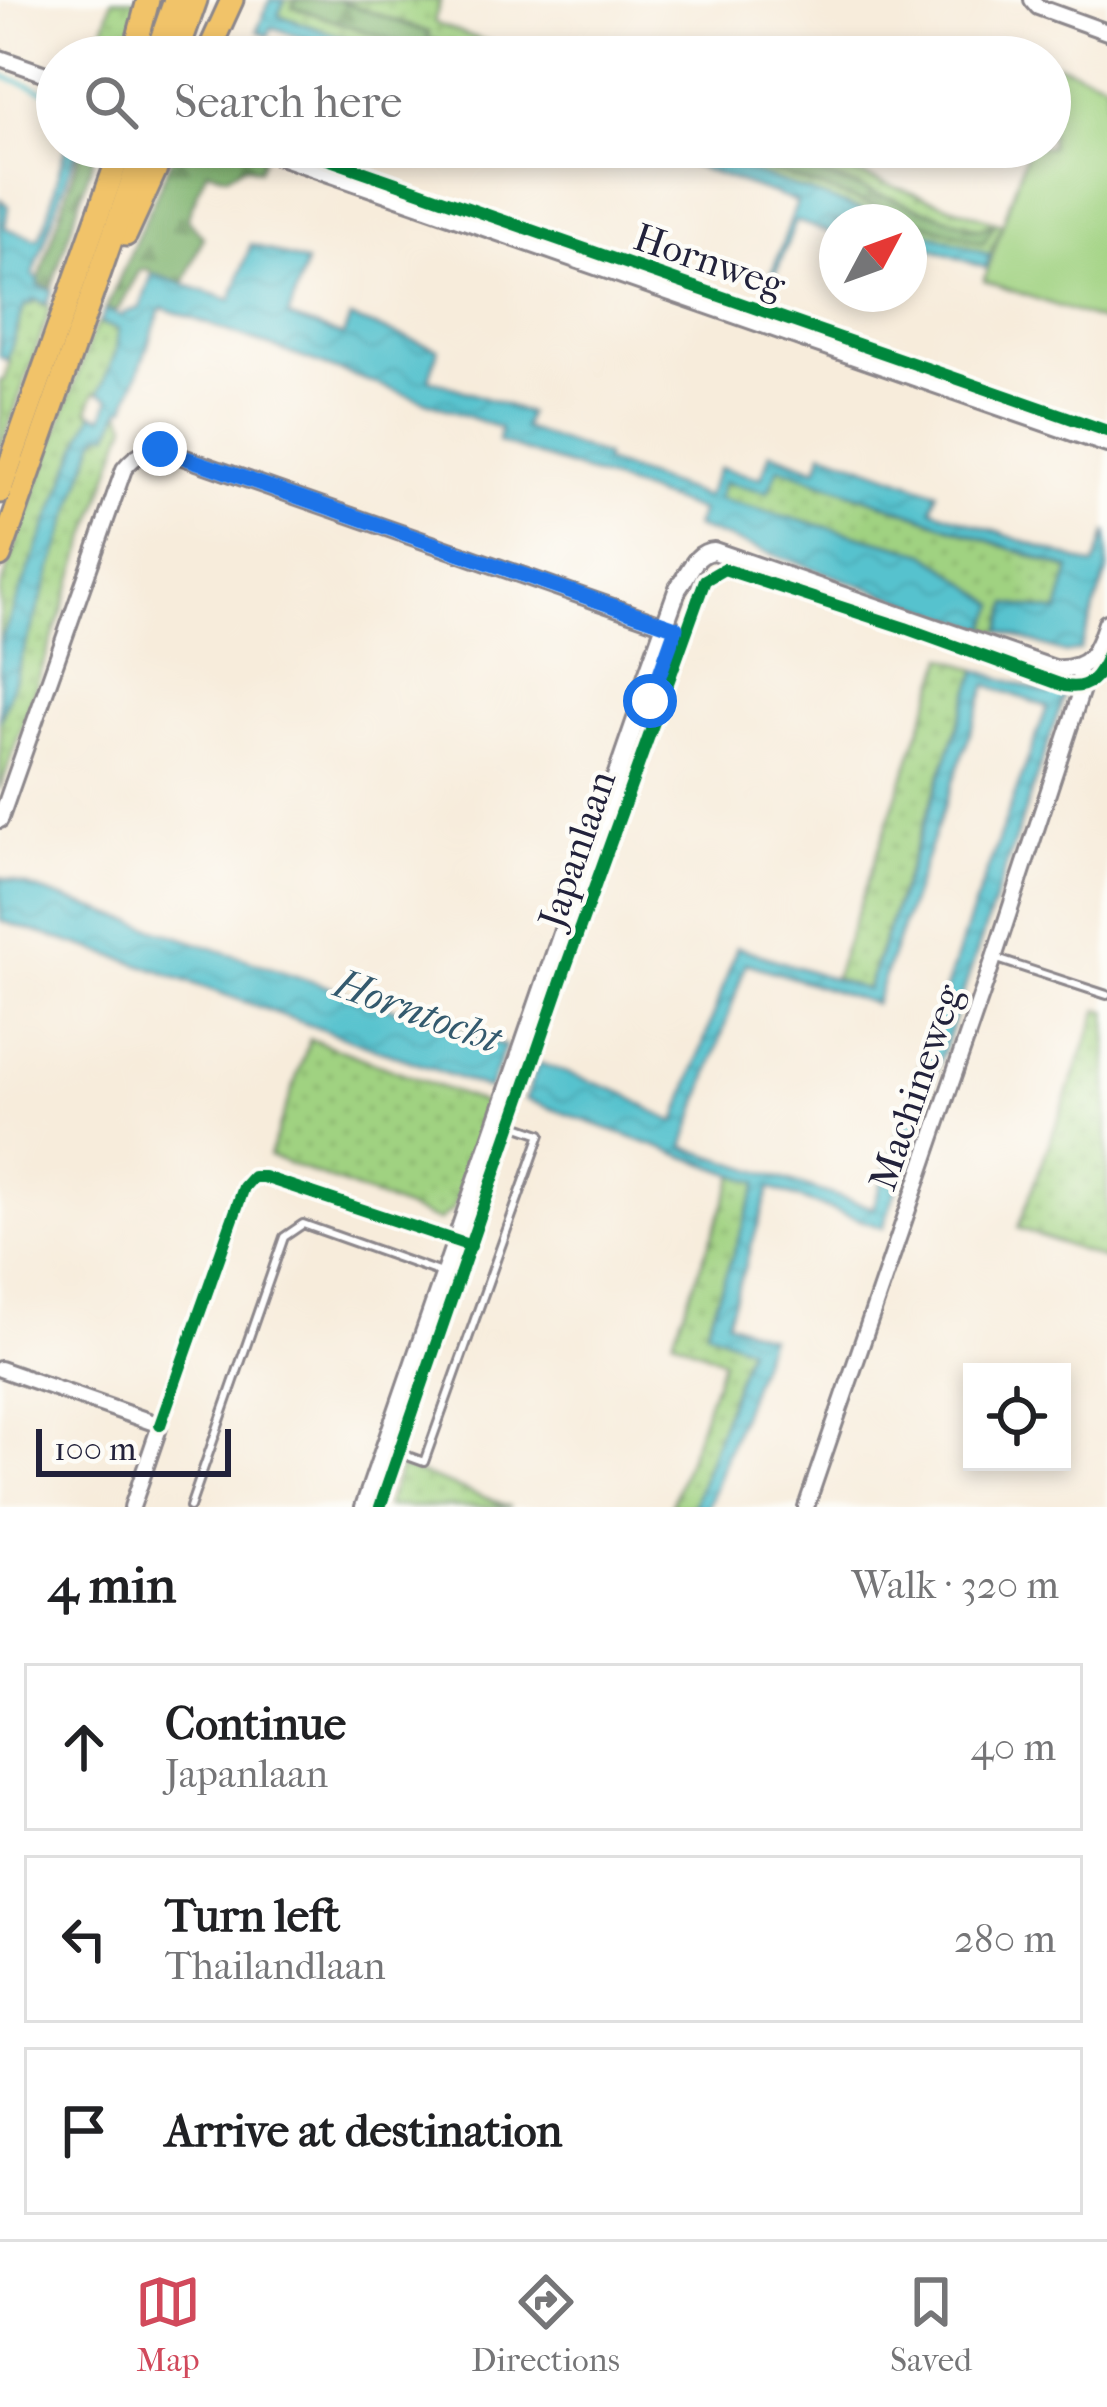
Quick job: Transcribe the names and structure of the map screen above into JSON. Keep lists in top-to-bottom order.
{
  "streets": {
    "street": ["Hornweg", "Japanlaan", "Machineweg"]
  },
  "crossings": [
    ["Japanlaan", "Machineweg"]
  ],
  "water": ["Horntocht"],
  "scale_bar": "100 m",
  "north": "top right",
  "page": {
    "search": "Search here",
    "scale": "100 m",
    "heading": ["4 min", "Walk · 320 m"],
    "list": [
      ["Continue", "Japanlaan", "40 m"],
      ["Turn left", "Thailandlaan", "280 m"],
      "Arrive at destination"
    ],
    "nav": ["Map", "Directions", "Saved"]
  }
}
